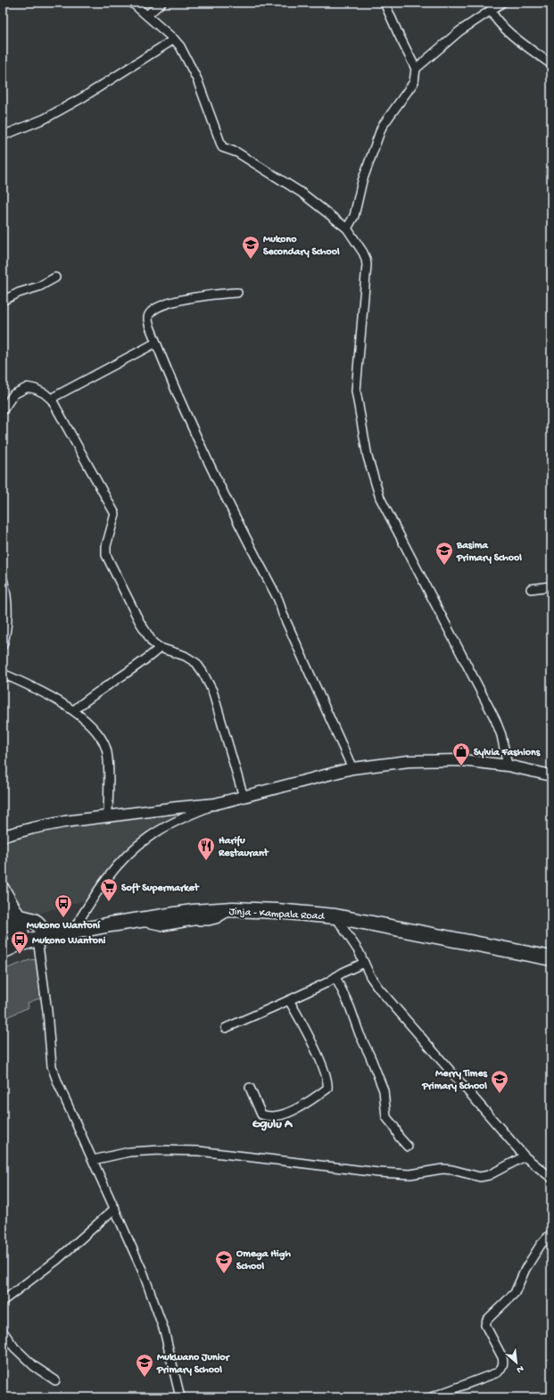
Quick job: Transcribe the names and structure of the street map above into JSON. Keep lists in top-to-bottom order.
{
  "streets": {
    "highway": ["Jinja - Kampala Road"]
  },
  "districts": ["Ggulu A"],
  "places": {
    "school or university": [
      "Mukono Secondary School",
      "Basima Primary School",
      "Merry Times Primary School",
      "Omega High School",
      "Mukwano Junior Primary School"
    ],
    "shop": ["Sylvia Fashions"],
    "restaurant": ["Harifu Restaurant"],
    "supermarket": ["Soft Supermarket"],
    "bus stop": ["Mukono Wantoní", "Mukono Wantoni"]
  },
  "north": "bottom right"
}
